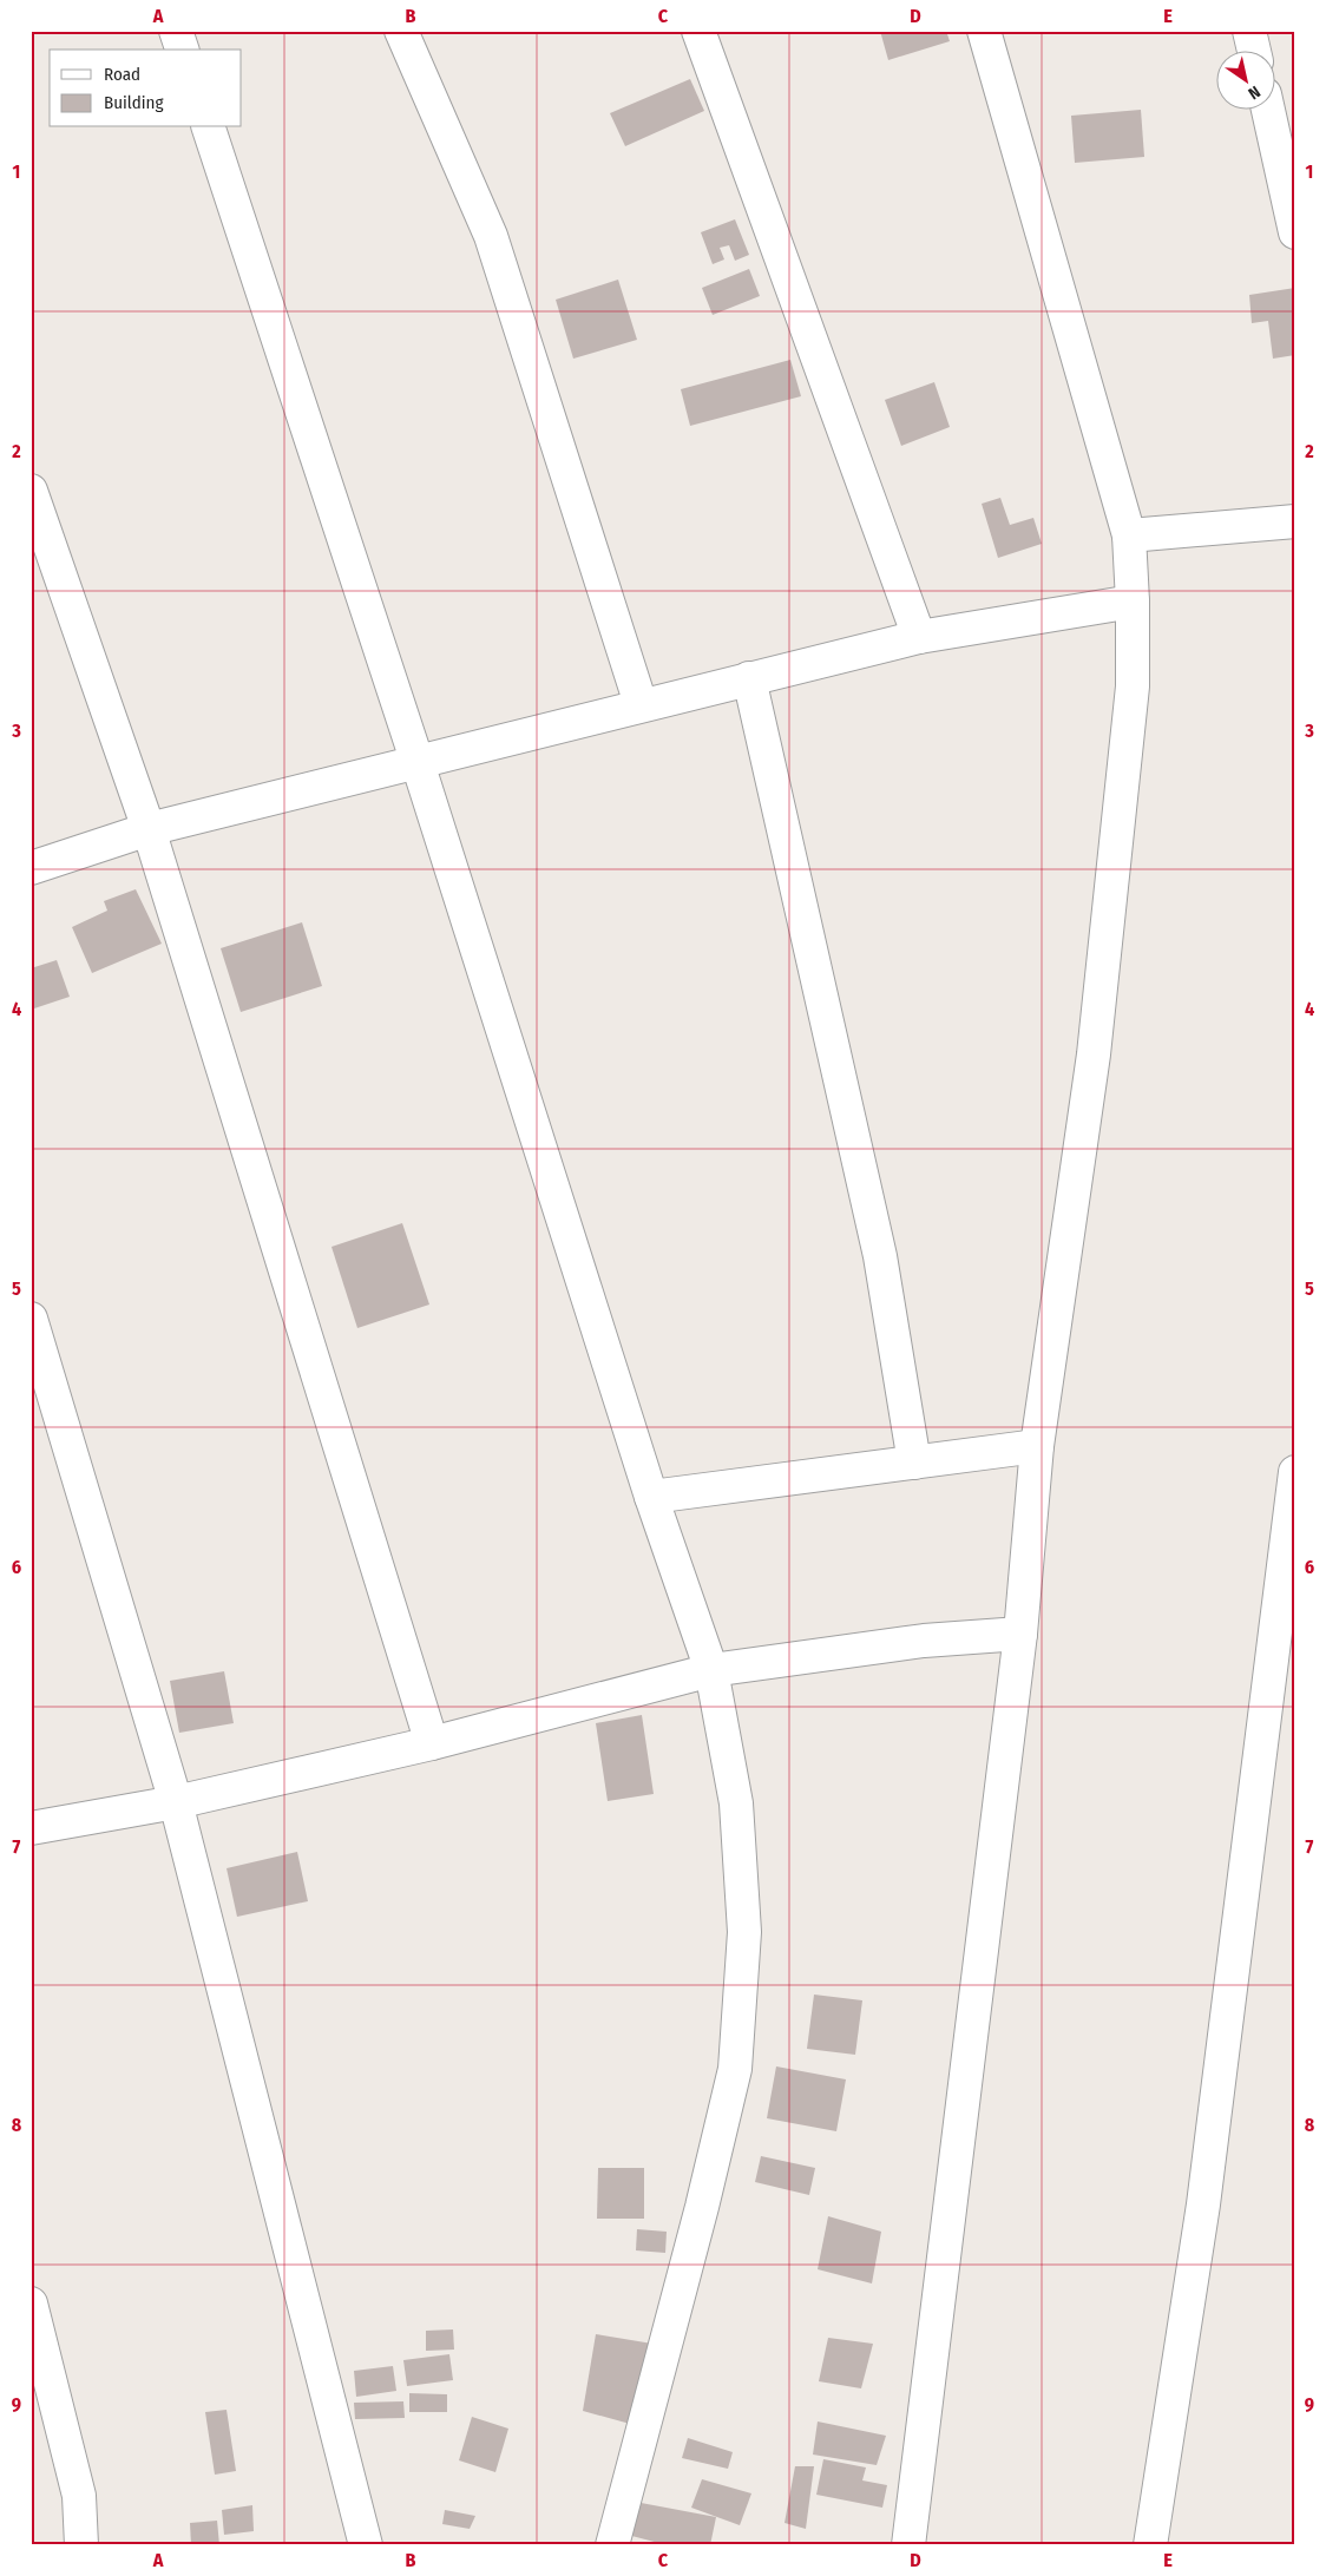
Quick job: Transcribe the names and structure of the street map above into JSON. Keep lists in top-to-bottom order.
{
  "legend": ["Road", "Building"],
  "north": "bottom right",
  "grid": {
    "columns": [
      "A",
      "B",
      "C",
      "D",
      "E"
    ],
    "rows": [
      "1",
      "2",
      "3",
      "4",
      "5",
      "6",
      "7",
      "8",
      "9"
    ]
  }
}
